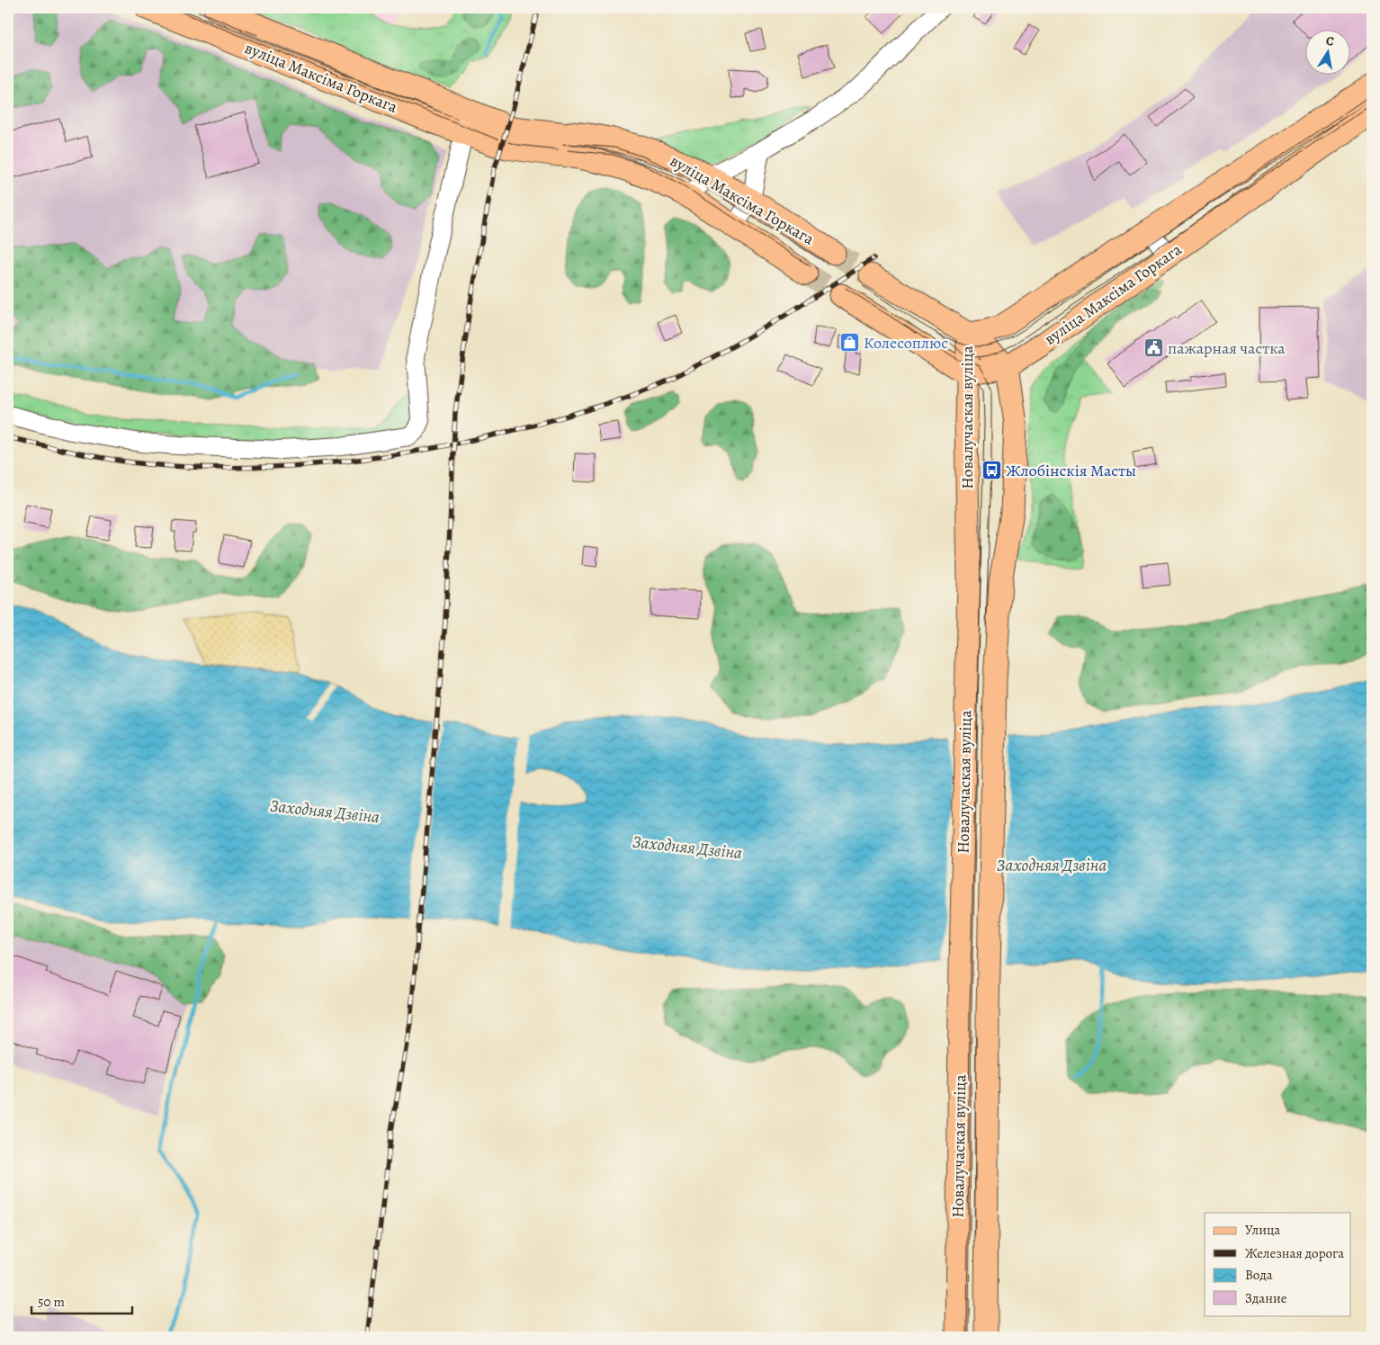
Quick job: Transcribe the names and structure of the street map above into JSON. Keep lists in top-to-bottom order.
{
  "streets": {
    "main road": ["вуліца Максіма Горкага", "Новалучаская вуліца"]
  },
  "crossings": [
    ["вуліца Максіма Горкага", "Новалучаская вуліца"]
  ],
  "water": ["Заходняя Дзвіна"],
  "places": {
    "shop": ["Колесоплюс"],
    "public building": ["пажарная частка"],
    "bus stop": ["Жлобінскія Масты"]
  },
  "legend": [
    "Улица",
    "Железная дорога",
    "Вода",
    "Здание"
  ],
  "scale_bar": "50 m",
  "north": "top"
}
